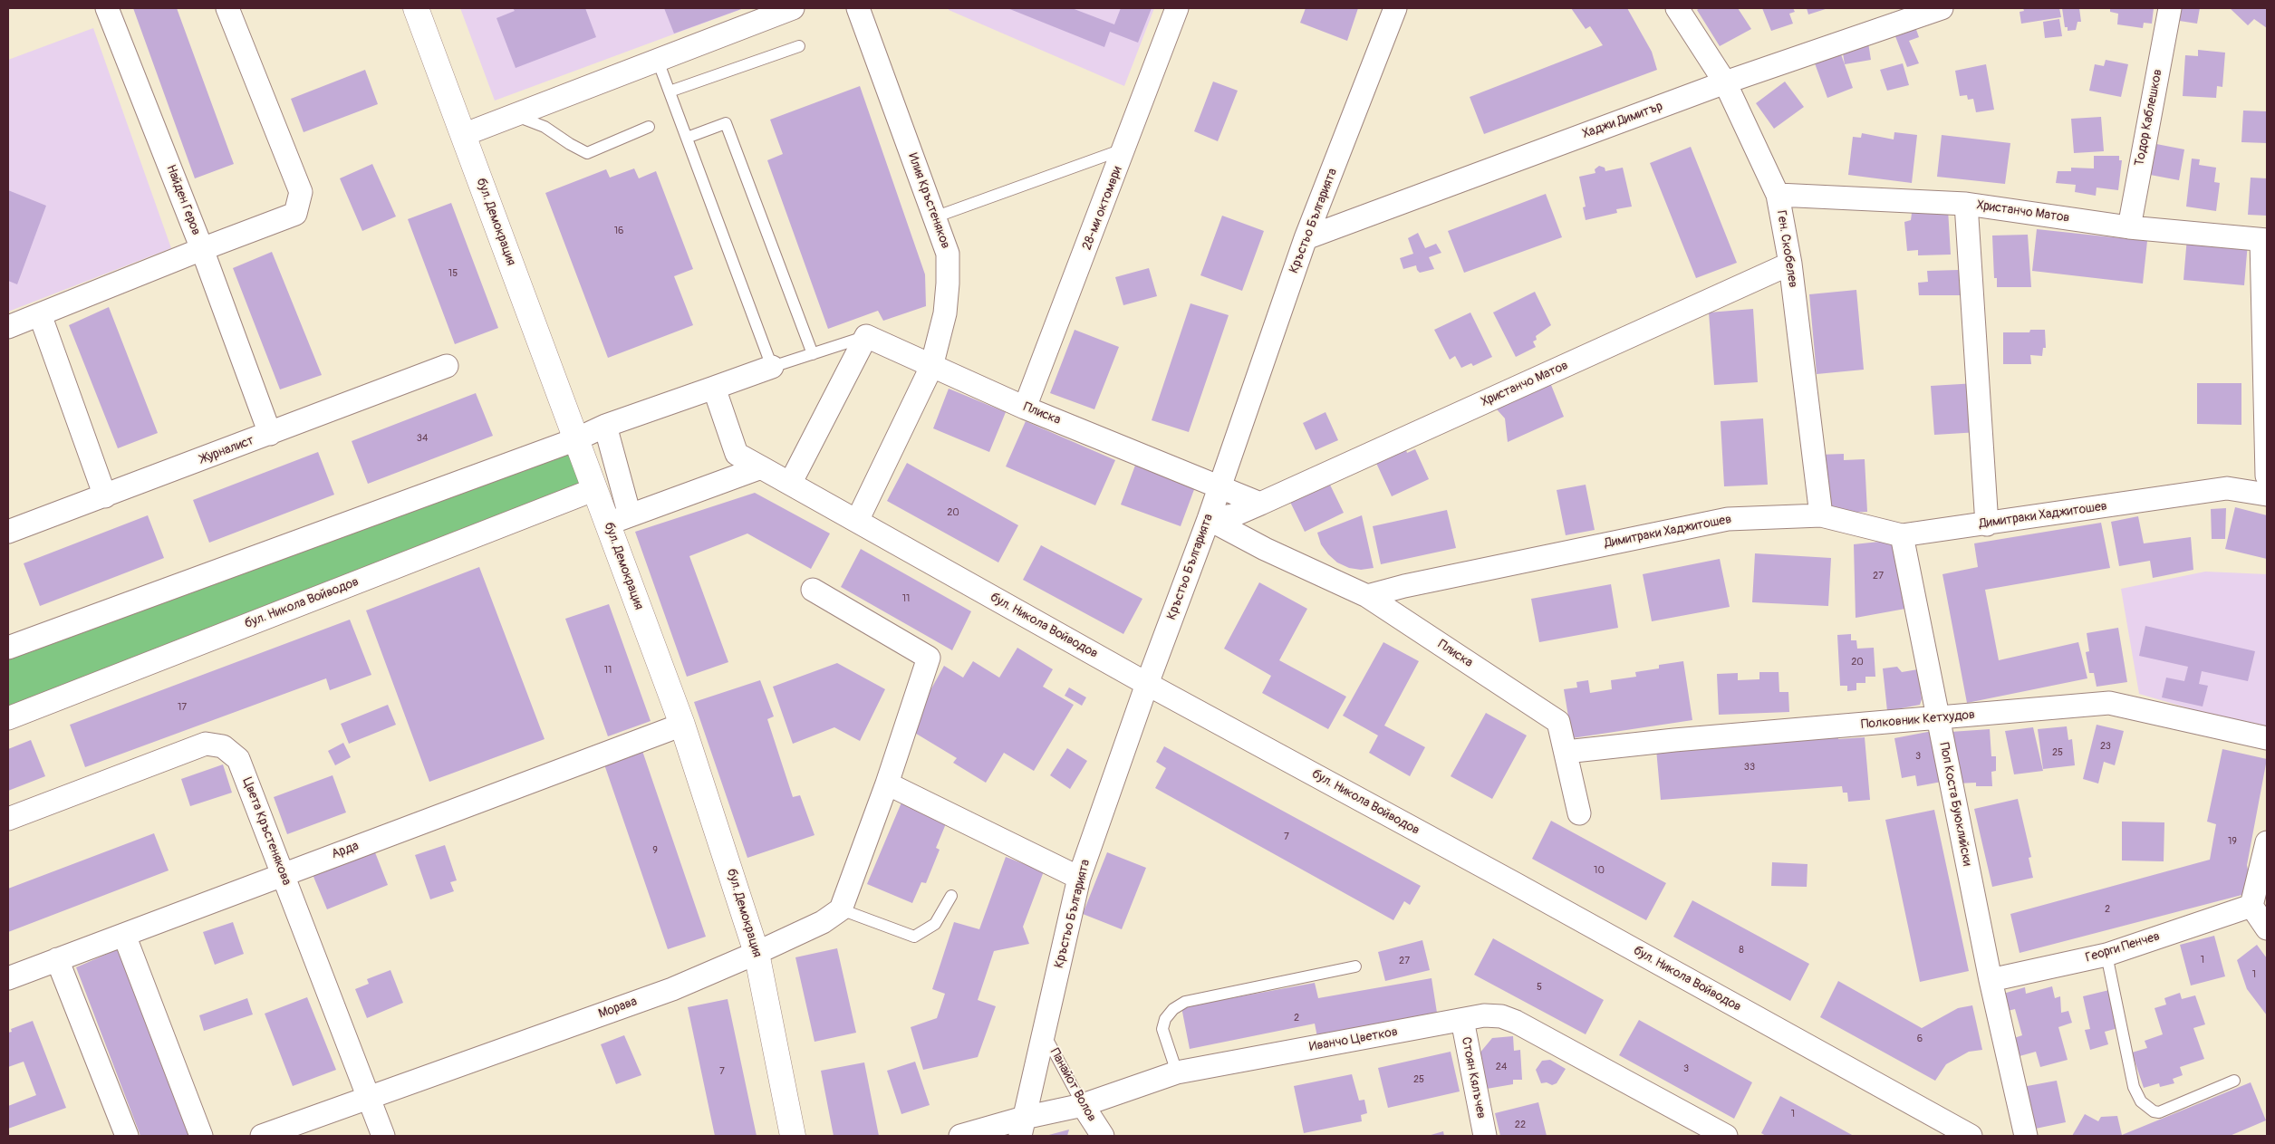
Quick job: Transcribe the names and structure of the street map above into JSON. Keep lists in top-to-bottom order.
{
  "streets": {
    "street": [
      "Тодор Каблешков",
      "Хаджи Димитър",
      "Найден Геров",
      "Илия Кръстеняков",
      "28-ми октомври",
      "Христанчо Матов",
      "Кръстьо Българията",
      "бул. Демокрация",
      "Ген. Скобелев",
      "Плиска",
      "Журналист",
      "Димитраки Хаджитошев",
      "бул. Никола Войводов",
      "Полковник Кетхудов",
      "Поп Коста Буюклийски",
      "Цвета Кръстенякова",
      "Арда",
      "Георги Пенчев",
      "Морава",
      "Иванчо Цветков",
      "Стоян Кялъчев",
      "Панайот Волов"
    ]
  },
  "crossings": [
    ["Тодор Каблешков", "Христанчо Матов"],
    ["Хаджи Димитър", "Кръстьо Българията"],
    ["Хаджи Димитър", "Ген. Скобелев"],
    ["Илия Кръстеняков", "Плиска"],
    ["Илия Кръстеняков", "бул. Никола Войводов"],
    ["28-ми октомври", "Плиска"],
    ["Христанчо Матов", "Кръстьо Българията"],
    ["Христанчо Матов", "Ген. Скобелев"],
    ["Христанчо Матов", "Плиска"],
    ["Кръстьо Българията", "Плиска"],
    ["Кръстьо Българията", "бул. Никола Войводов"],
    ["Кръстьо Българията", "Иванчо Цветков"],
    ["Кръстьо Българията", "Панайот Волов"],
    ["бул. Демокрация", "бул. Никола Войводов"],
    ["бул. Демокрация", "Арда"],
    ["бул. Демокрация", "Морава"],
    ["Ген. Скобелев", "Димитраки Хаджитошев"],
    ["Плиска", "Димитраки Хаджитошев"],
    ["Плиска", "Полковник Кетхудов"],
    ["Димитраки Хаджитошев", "Поп Коста Буюклийски"],
    ["Полковник Кетхудов", "Поп Коста Буюклийски"],
    ["Поп Коста Буюклийски", "Георги Пенчев"],
    ["Цвета Кръстенякова", "Арда"],
    ["Цвета Кръстенякова", "Морава"],
    ["Иванчо Цветков", "Стоян Кялъчев"],
    ["Иванчо Цветков", "Панайот Волов"]
  ],
  "house_numbers": [
    "16",
    "15",
    "34",
    "20",
    "27",
    "11",
    "20",
    "11",
    "17",
    "23",
    "25",
    "3",
    "33",
    "7",
    "19",
    "9",
    "10",
    "2",
    "8",
    "1",
    "27",
    "1",
    "5",
    "2",
    "6",
    "24",
    "3",
    "7",
    "25",
    "1",
    "22"
  ]
}
